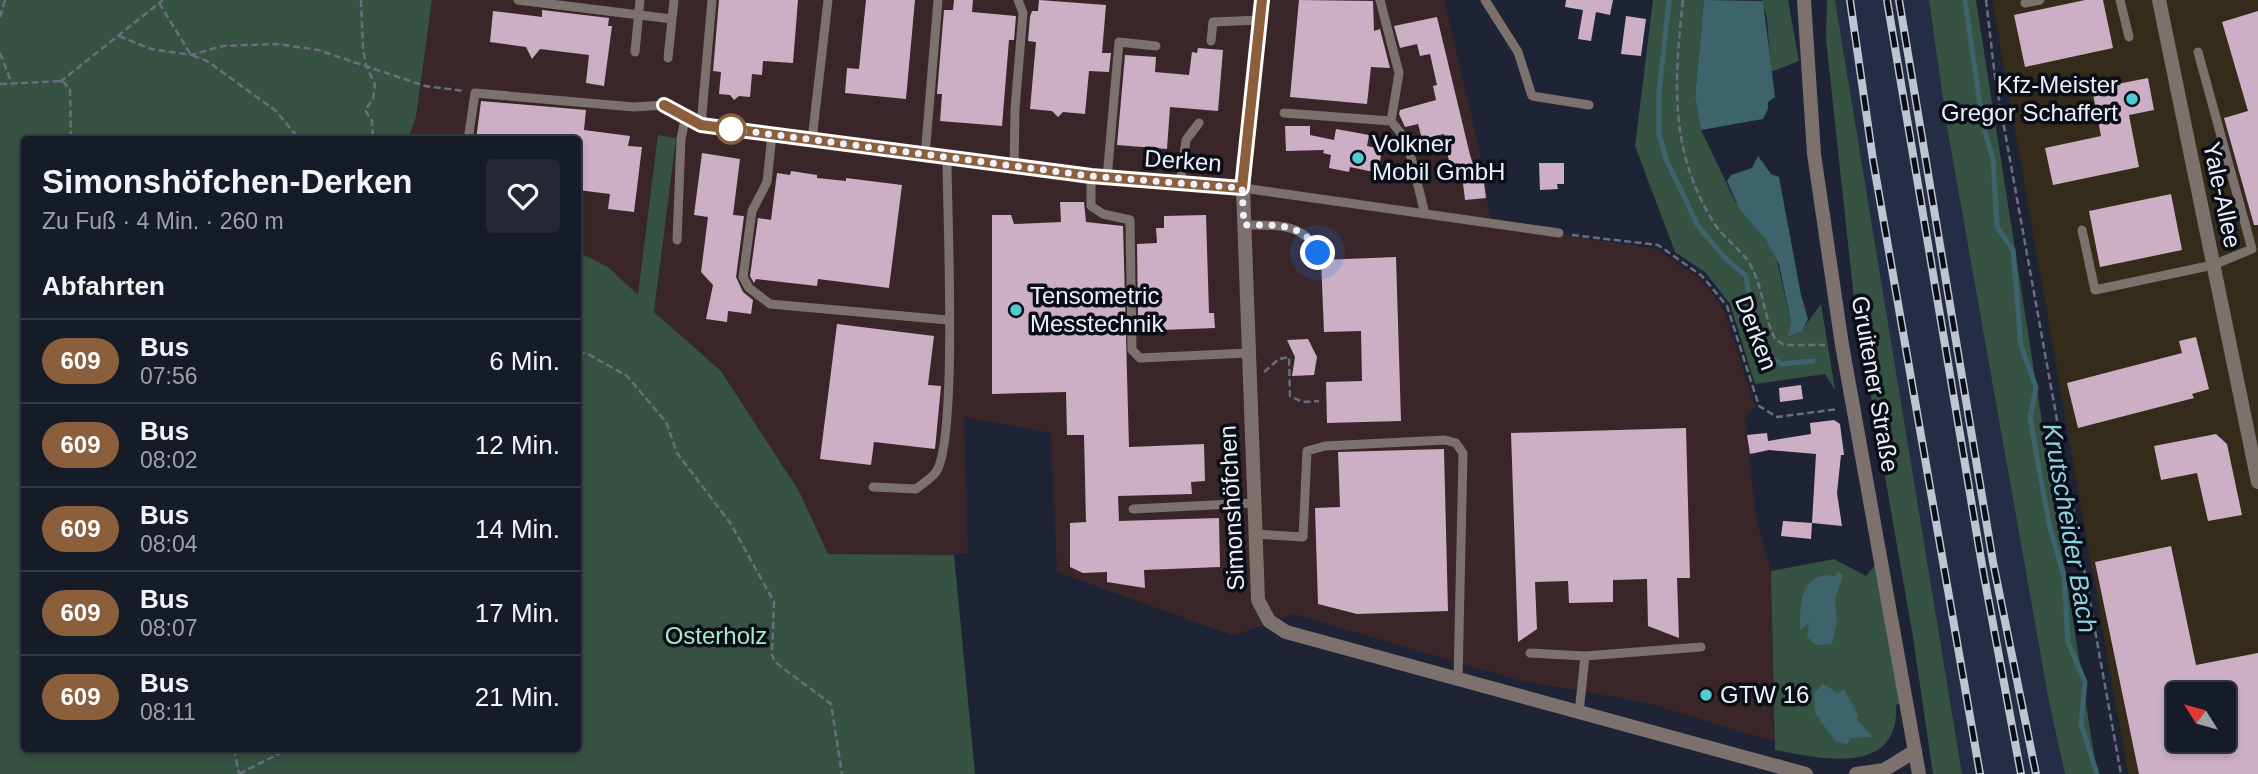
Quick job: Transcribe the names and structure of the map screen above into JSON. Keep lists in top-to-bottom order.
{
  "streets": {
    "street": [
      "Derken",
      "Yale-Allee",
      "Gruitener Straße",
      "Simonshöfchen"
    ]
  },
  "crossings": [
    ["Derken", "Gruitener Straße"],
    ["Derken", "Simonshöfchen"]
  ],
  "water": ["Krutscheider Bach"],
  "parks": ["Osterholz"],
  "places": [
    "Kfz-Meister Gregor Schaffert",
    "Volkner Mobil GmbH",
    "Tensometric Messtechnik",
    "GTW 16"
  ],
  "lines": ["bus line 609"],
  "north": "top left",
  "page": {
    "heading": [
      ["Simonshöfchen-Derken", "Zu Fuß · 4 Min. · 260 m"],
      "Abfahrten"
    ],
    "list": [
      {
        "mark": "609",
        "name": "Bus",
        "note": "07:56",
        "value": "6 Min."
      },
      {
        "mark": "609",
        "name": "Bus",
        "note": "08:02",
        "value": "12 Min."
      },
      {
        "mark": "609",
        "name": "Bus",
        "note": "08:04",
        "value": "14 Min."
      },
      {
        "mark": "609",
        "name": "Bus",
        "note": "08:07",
        "value": "17 Min."
      },
      {
        "mark": "609",
        "name": "Bus",
        "note": "08:11",
        "value": "21 Min."
      }
    ]
  }
}
